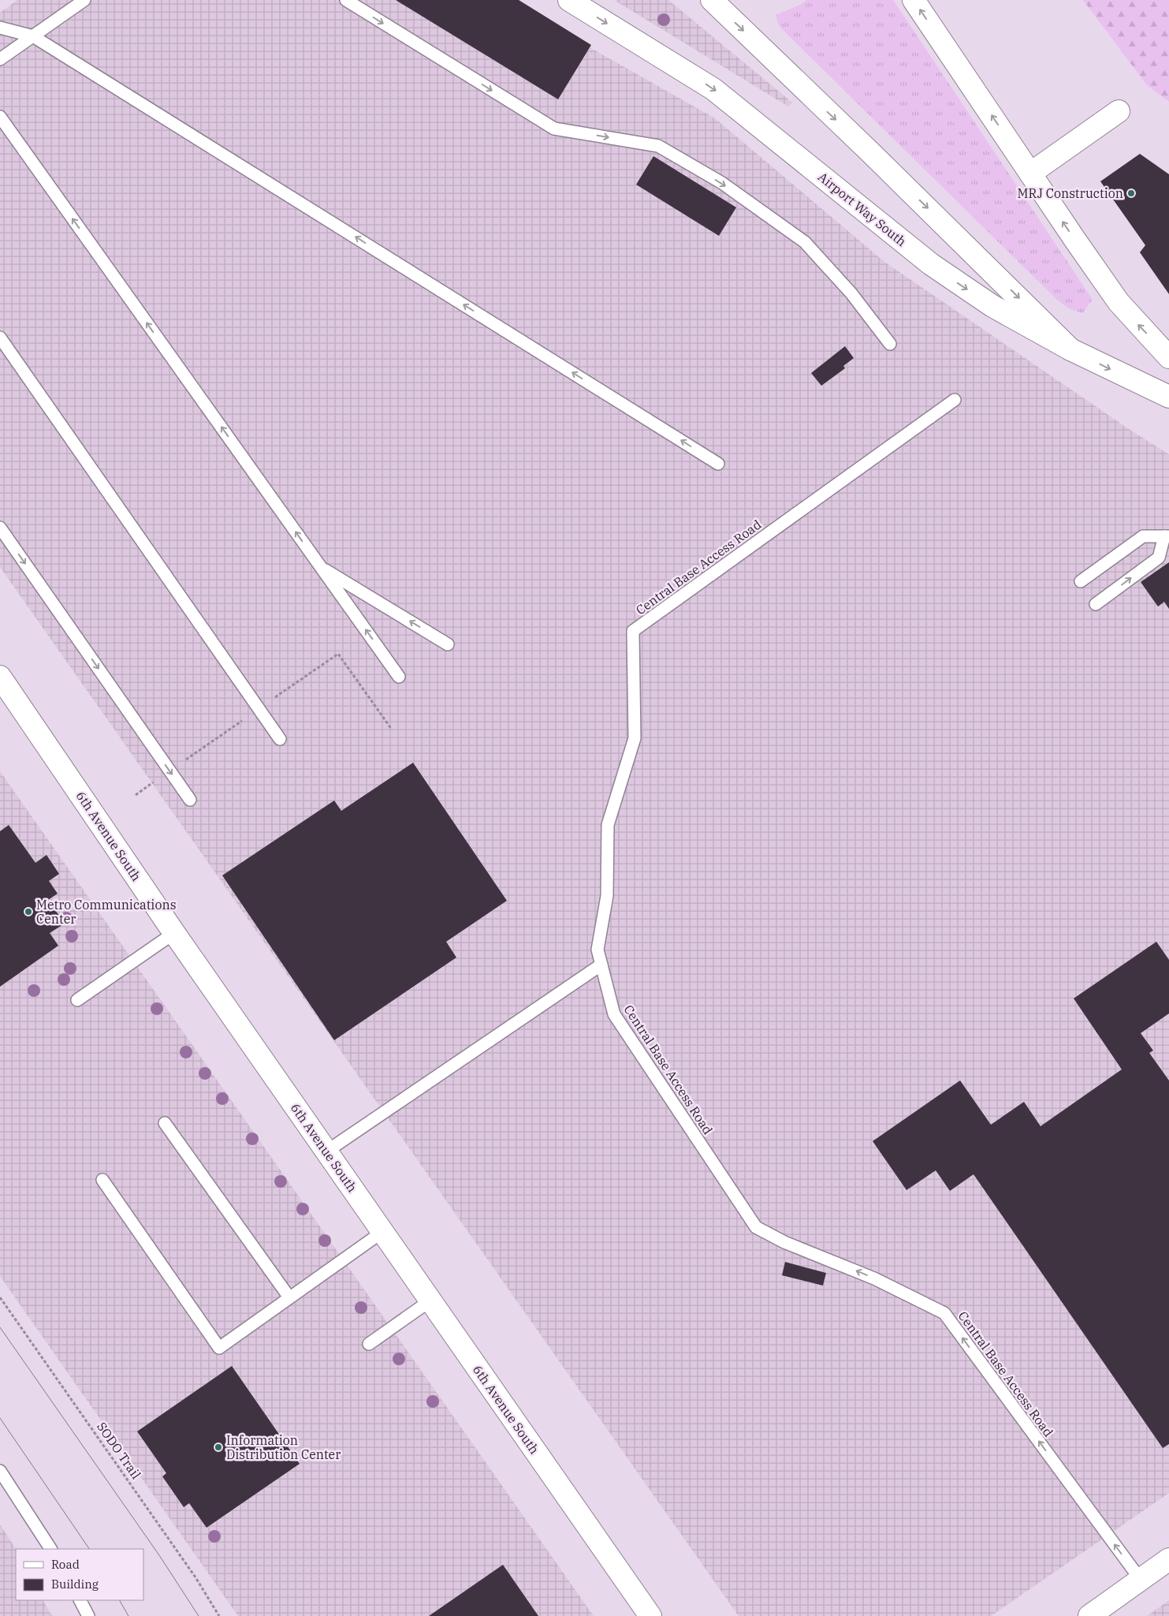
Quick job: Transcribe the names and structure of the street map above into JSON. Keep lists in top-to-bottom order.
{
  "streets": {
    "main road": ["Airport Way South", "6th Avenue South"],
    "lane": ["Central Base Access Road"],
    "path": ["SODO Trail"]
  },
  "one_way": ["Central Base Access Road"],
  "places": ["MRJ Construction", "Metro Communications Center", "Information Distribution Center"],
  "legend": ["Road", "Building"]
}
